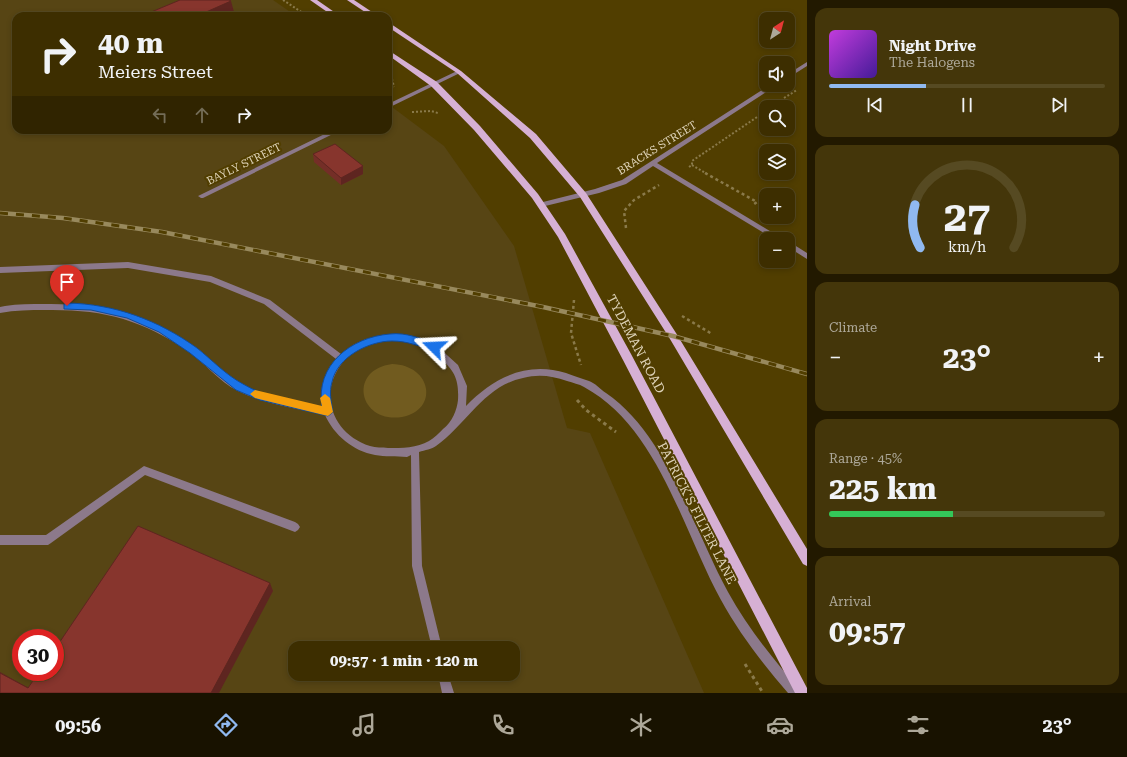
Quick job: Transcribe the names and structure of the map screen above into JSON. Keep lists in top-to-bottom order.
{
  "streets": {
    "main road": ["TYDEMAN ROAD"],
    "street": ["BRACKS STREET", "BAYLY STREET", "PATRICK'S FILTER LANE"]
  },
  "crossings": [
    ["BRACKS STREET", "TYDEMAN ROAD"]
  ],
  "north": "top right",
  "page": {
    "map_buttons": ["+", "−"],
    "turn": ["40 m", "Meiers Street"],
    "song": ["Night Drive", "The Halogens"],
    "tile": [
      "Climate",
      ["Range · 45%", "225 km"],
      ["Arrival", "09:57"]
    ],
    "heat": ["−", "23°", "+"],
    "limit": "30",
    "trip": "09:57 · 1 min · 120 m",
    "tabs": ["09:56", "23°"],
    "gauge": ["27", "km/h"]
  }
}
